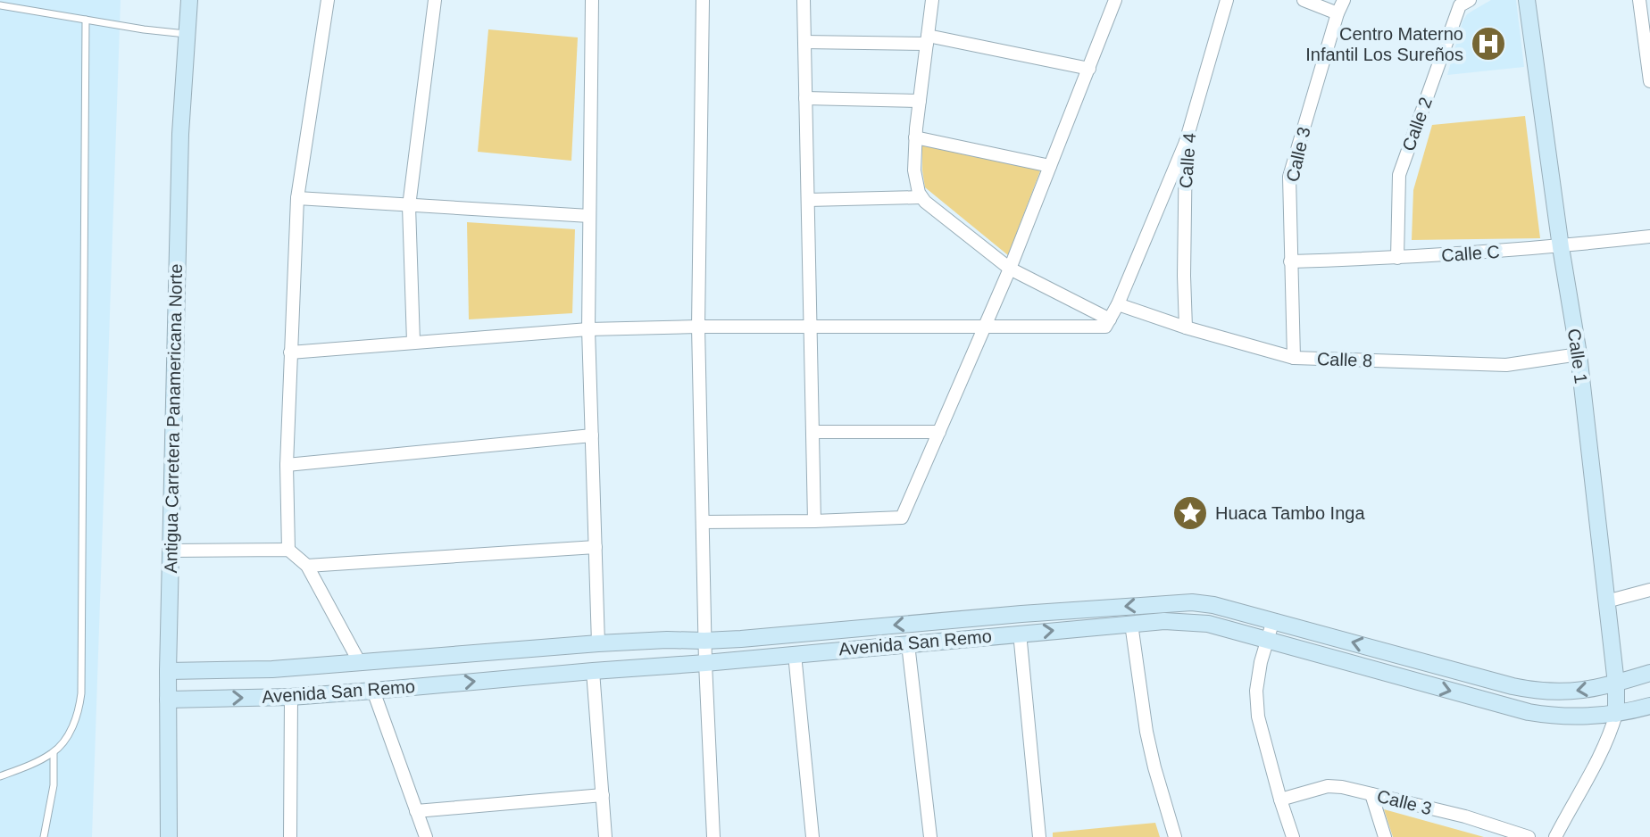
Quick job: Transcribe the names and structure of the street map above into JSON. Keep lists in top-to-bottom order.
{
  "streets": {
    "main road": ["Calle 1", "Antigua Carretera Panamericana Norte", "Avenida San Remo"],
    "street": [
      "Calle 2",
      "Calle 3",
      "Calle 4",
      "Calle C",
      "Calle 8"
    ]
  },
  "crossings": [
    ["Calle 2", "Calle C"],
    ["Calle 3", "Calle C"],
    ["Calle 3", "Calle 8"],
    ["Calle 4", "Calle 8"],
    ["Calle C", "Calle 1"],
    ["Calle 1", "Calle 8"],
    ["Calle 1", "Avenida San Remo"],
    ["Antigua Carretera Panamericana Norte", "Avenida San Remo"]
  ],
  "places": {
    "hospital": ["Centro Materno Infantil Los Sureños"],
    "place": ["Huaca Tambo Inga"]
  }
}
